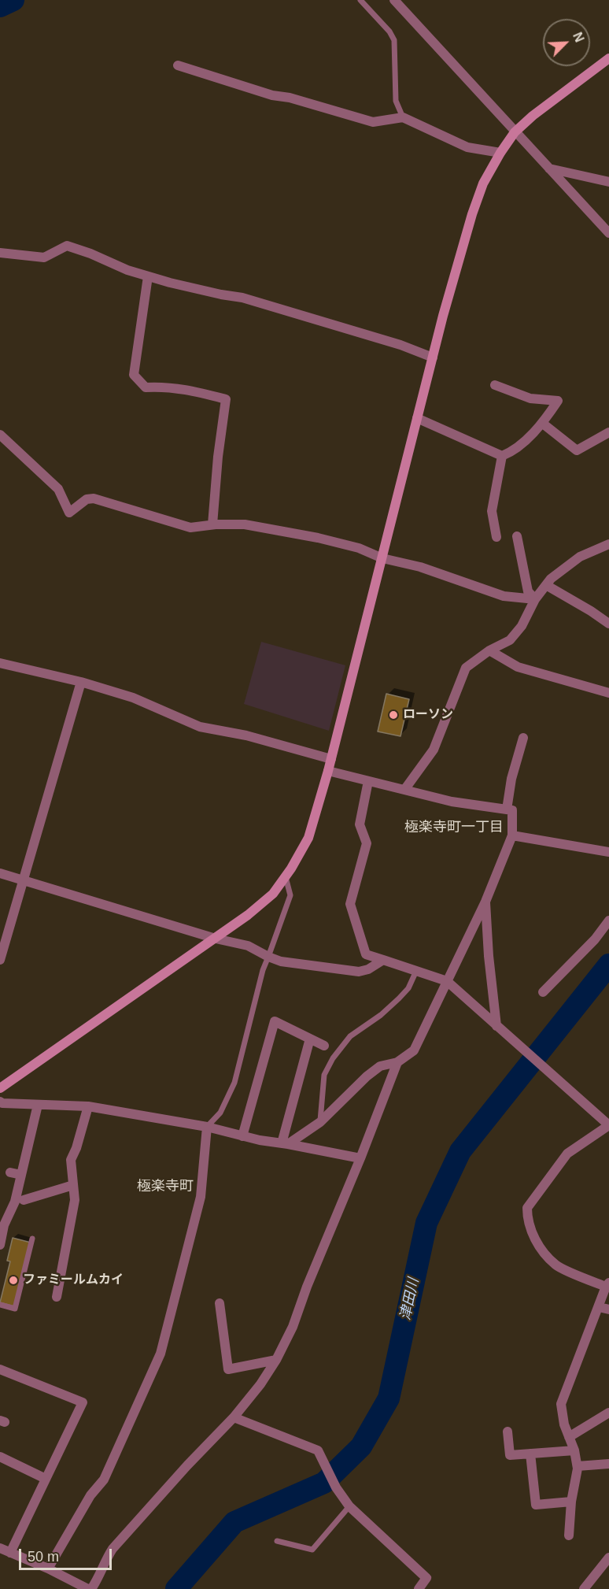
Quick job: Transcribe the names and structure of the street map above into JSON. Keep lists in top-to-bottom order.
{
  "districts": ["極楽寺町一丁目", "極楽寺町"],
  "water": ["津田川"],
  "places": ["ローソン", "ファミールムカイ"],
  "scale_bar": "50 m",
  "north": "top right"
}
